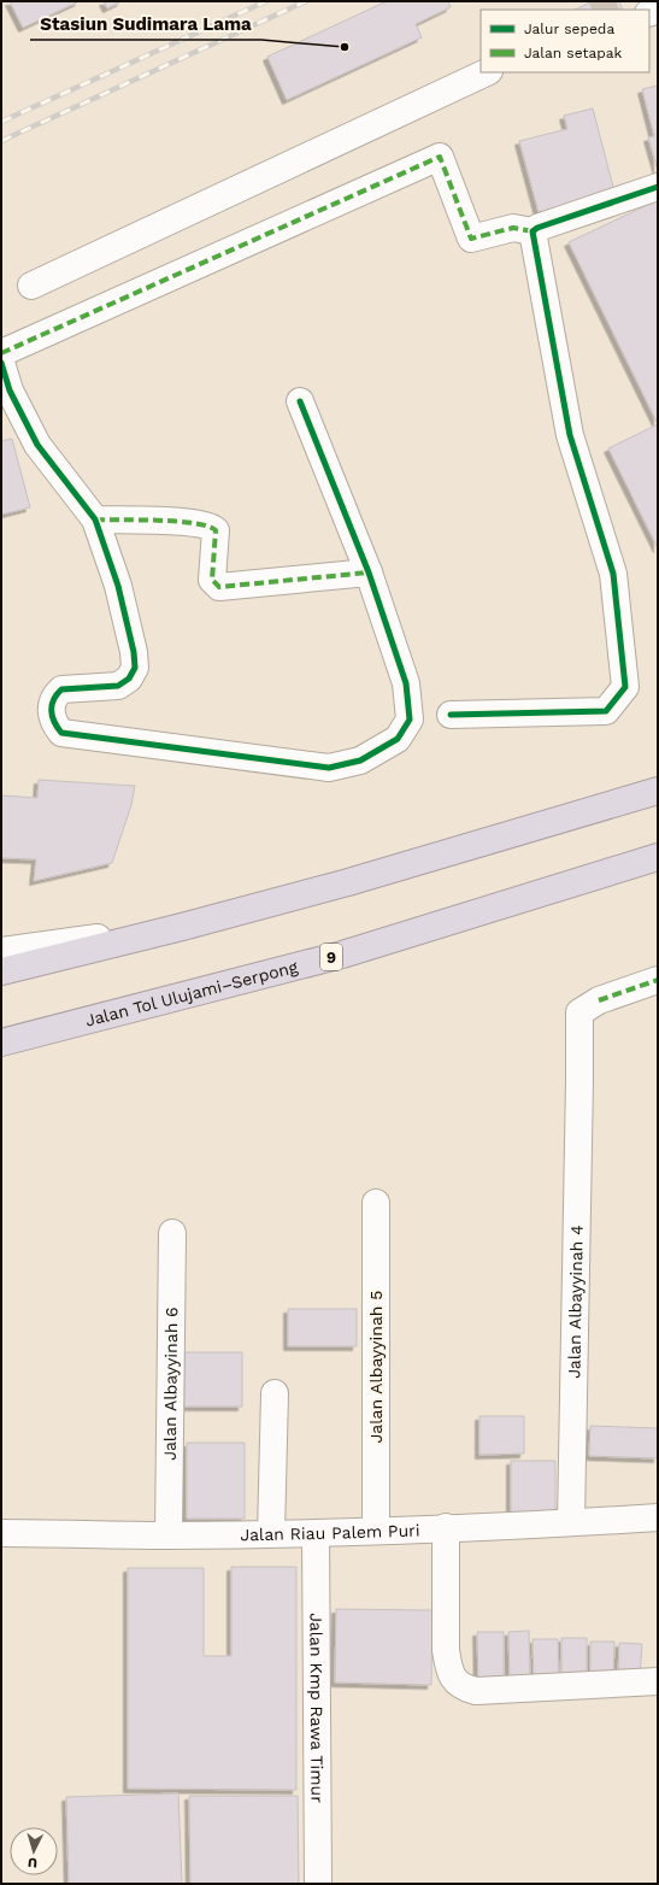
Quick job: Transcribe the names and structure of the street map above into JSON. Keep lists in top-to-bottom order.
{
  "streets": {
    "highway": ["9", "Jalan Tol Ulujami–Serpong"],
    "street": [
      "Jalan Albayyinah 4",
      "Jalan Albayyinah 5",
      "Jalan Albayyinah 6",
      "Jalan Riau Palem Puri",
      "Jalan Kmp Rawa Timur"
    ]
  },
  "crossings": [
    ["Jalan Albayyinah 4", "Jalan Riau Palem Puri"],
    ["Jalan Albayyinah 5", "Jalan Riau Palem Puri"],
    ["Jalan Albayyinah 6", "Jalan Riau Palem Puri"],
    ["Jalan Riau Palem Puri", "Jalan Kmp Rawa Timur"]
  ],
  "places": ["Stasiun Sudimara Lama"],
  "legend": ["Jalur sepeda", "Jalan setapak"],
  "north": "bottom"
}
